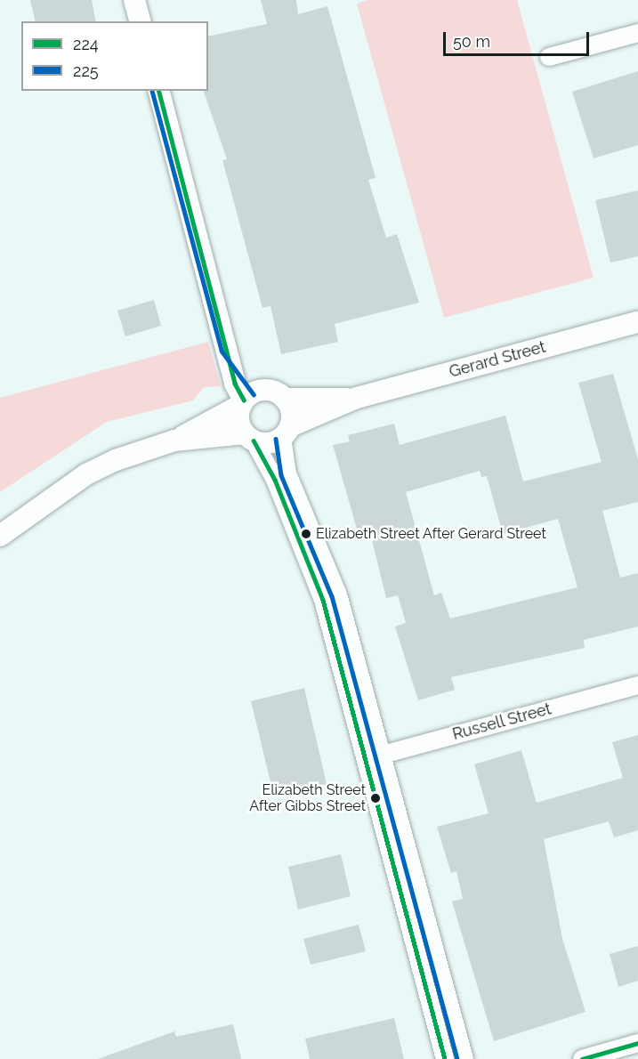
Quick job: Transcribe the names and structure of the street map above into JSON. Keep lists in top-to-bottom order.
{
  "streets": {
    "street": ["Gerard Street", "Russell Street"]
  },
  "places": ["Elizabeth Street After Gerard Street", "Elizabeth Street After Gibbs Street"],
  "lines": ["transit line 224", "transit line 225"],
  "legend": ["224", "225"],
  "scale_bar": "50 m"
}
